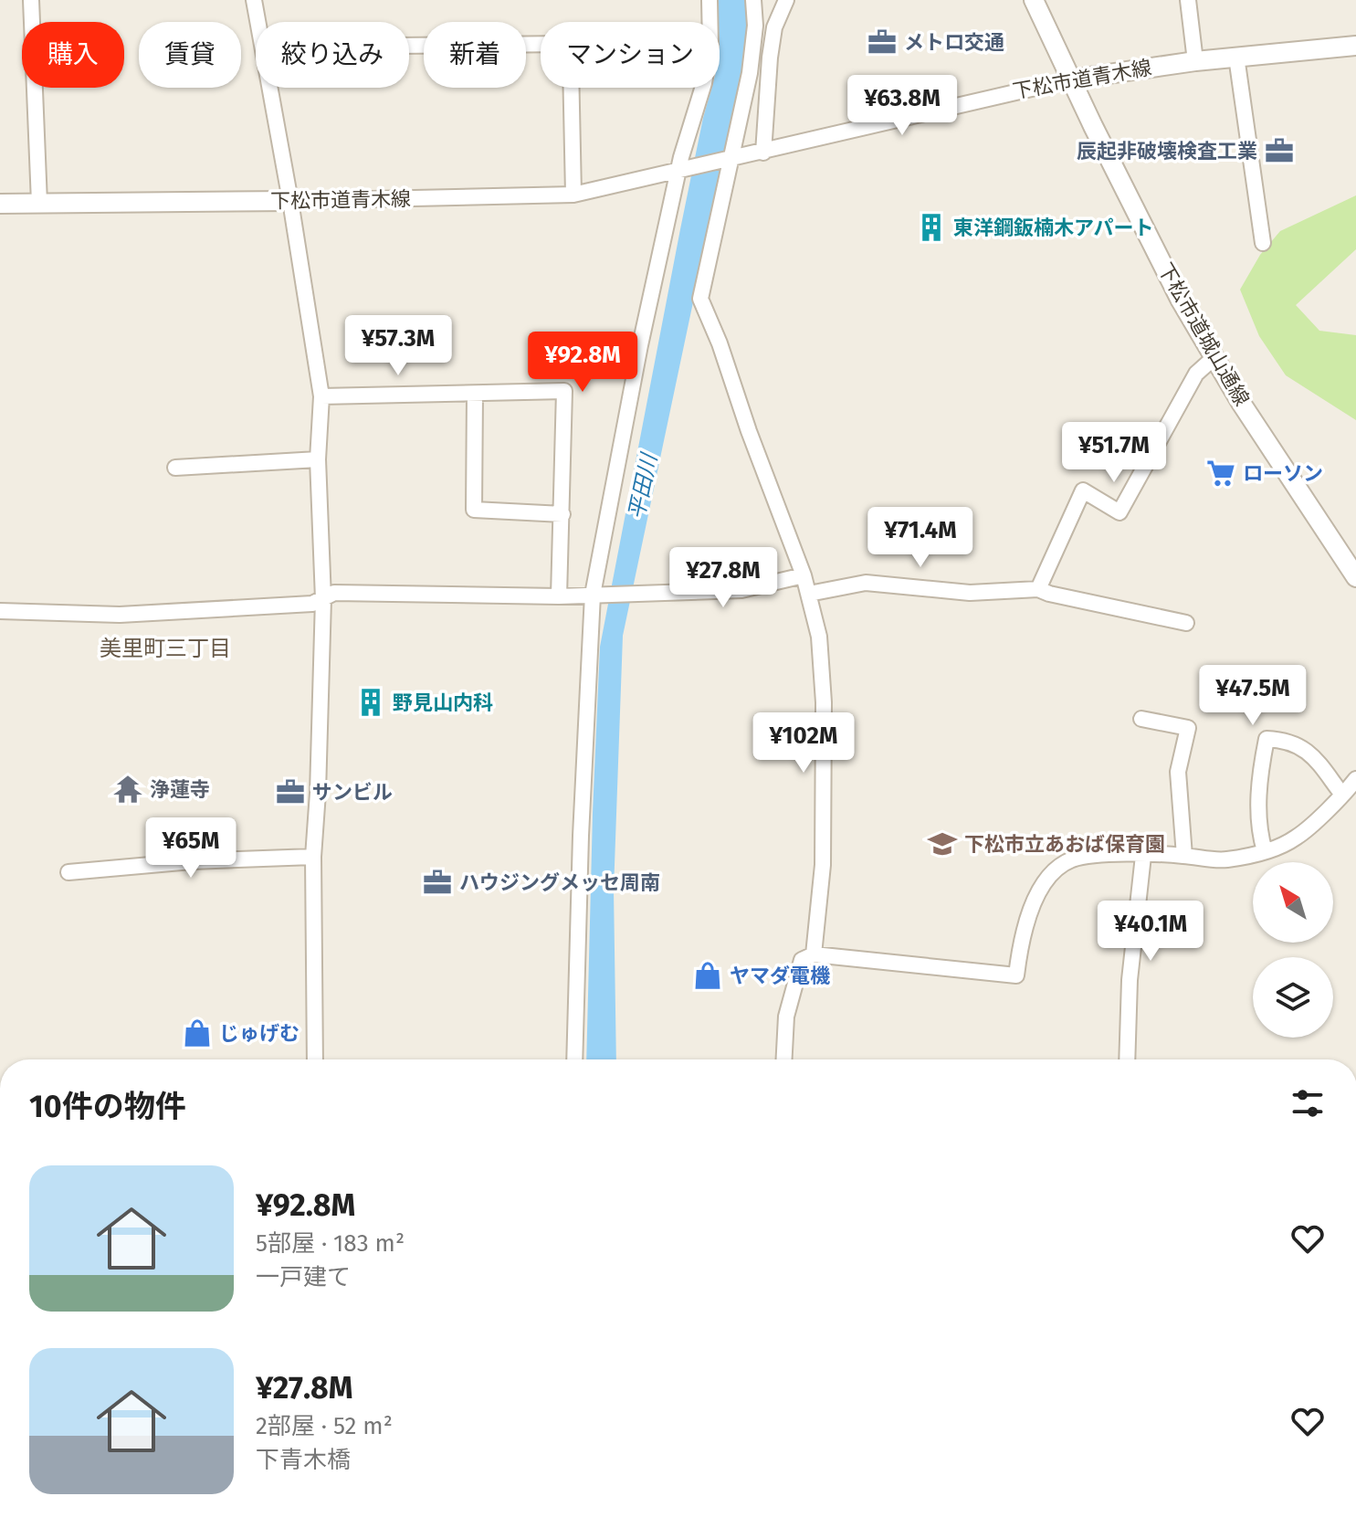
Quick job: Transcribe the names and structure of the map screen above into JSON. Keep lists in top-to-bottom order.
{
  "streets": {
    "street": ["下松市道青木線", "下松市道城山通線"]
  },
  "crossings": [
    ["下松市道青木線", "下松市道城山通線"]
  ],
  "districts": ["美里町三丁目"],
  "water": ["平田川"],
  "places": {
    "office": [
      "メトロ交通",
      "辰起非破壊検査工業",
      "サンビル",
      "ハウジングメッセ周南"
    ],
    "building": ["東洋鋼鈑楠木アパート", "野見山内科"],
    "supermarket": ["ローソン"],
    "temple": ["浄蓮寺"],
    "school or university": ["下松市立あおば保育園"],
    "shop": ["ヤマダ電機", "じゅげむ"]
  },
  "north": "top left",
  "page": {
    "chip": [
      "購入",
      "賃貸",
      "絞り込み",
      "新着",
      "マンション"
    ],
    "price": [
      "¥63.8M",
      "¥57.3M",
      "¥92.8M",
      "¥51.7M",
      "¥71.4M",
      "¥27.8M",
      "¥47.5M",
      "¥102M",
      "¥65M",
      "¥40.1M"
    ],
    "heading": "10件の物件",
    "list": [
      {
        "name": "¥92.8M",
        "note": "5部屋 · 183 m² · 一戸建て"
      },
      {
        "name": "¥27.8M",
        "note": "2部屋 · 52 m² · 下青木橋"
      }
    ]
  }
}
